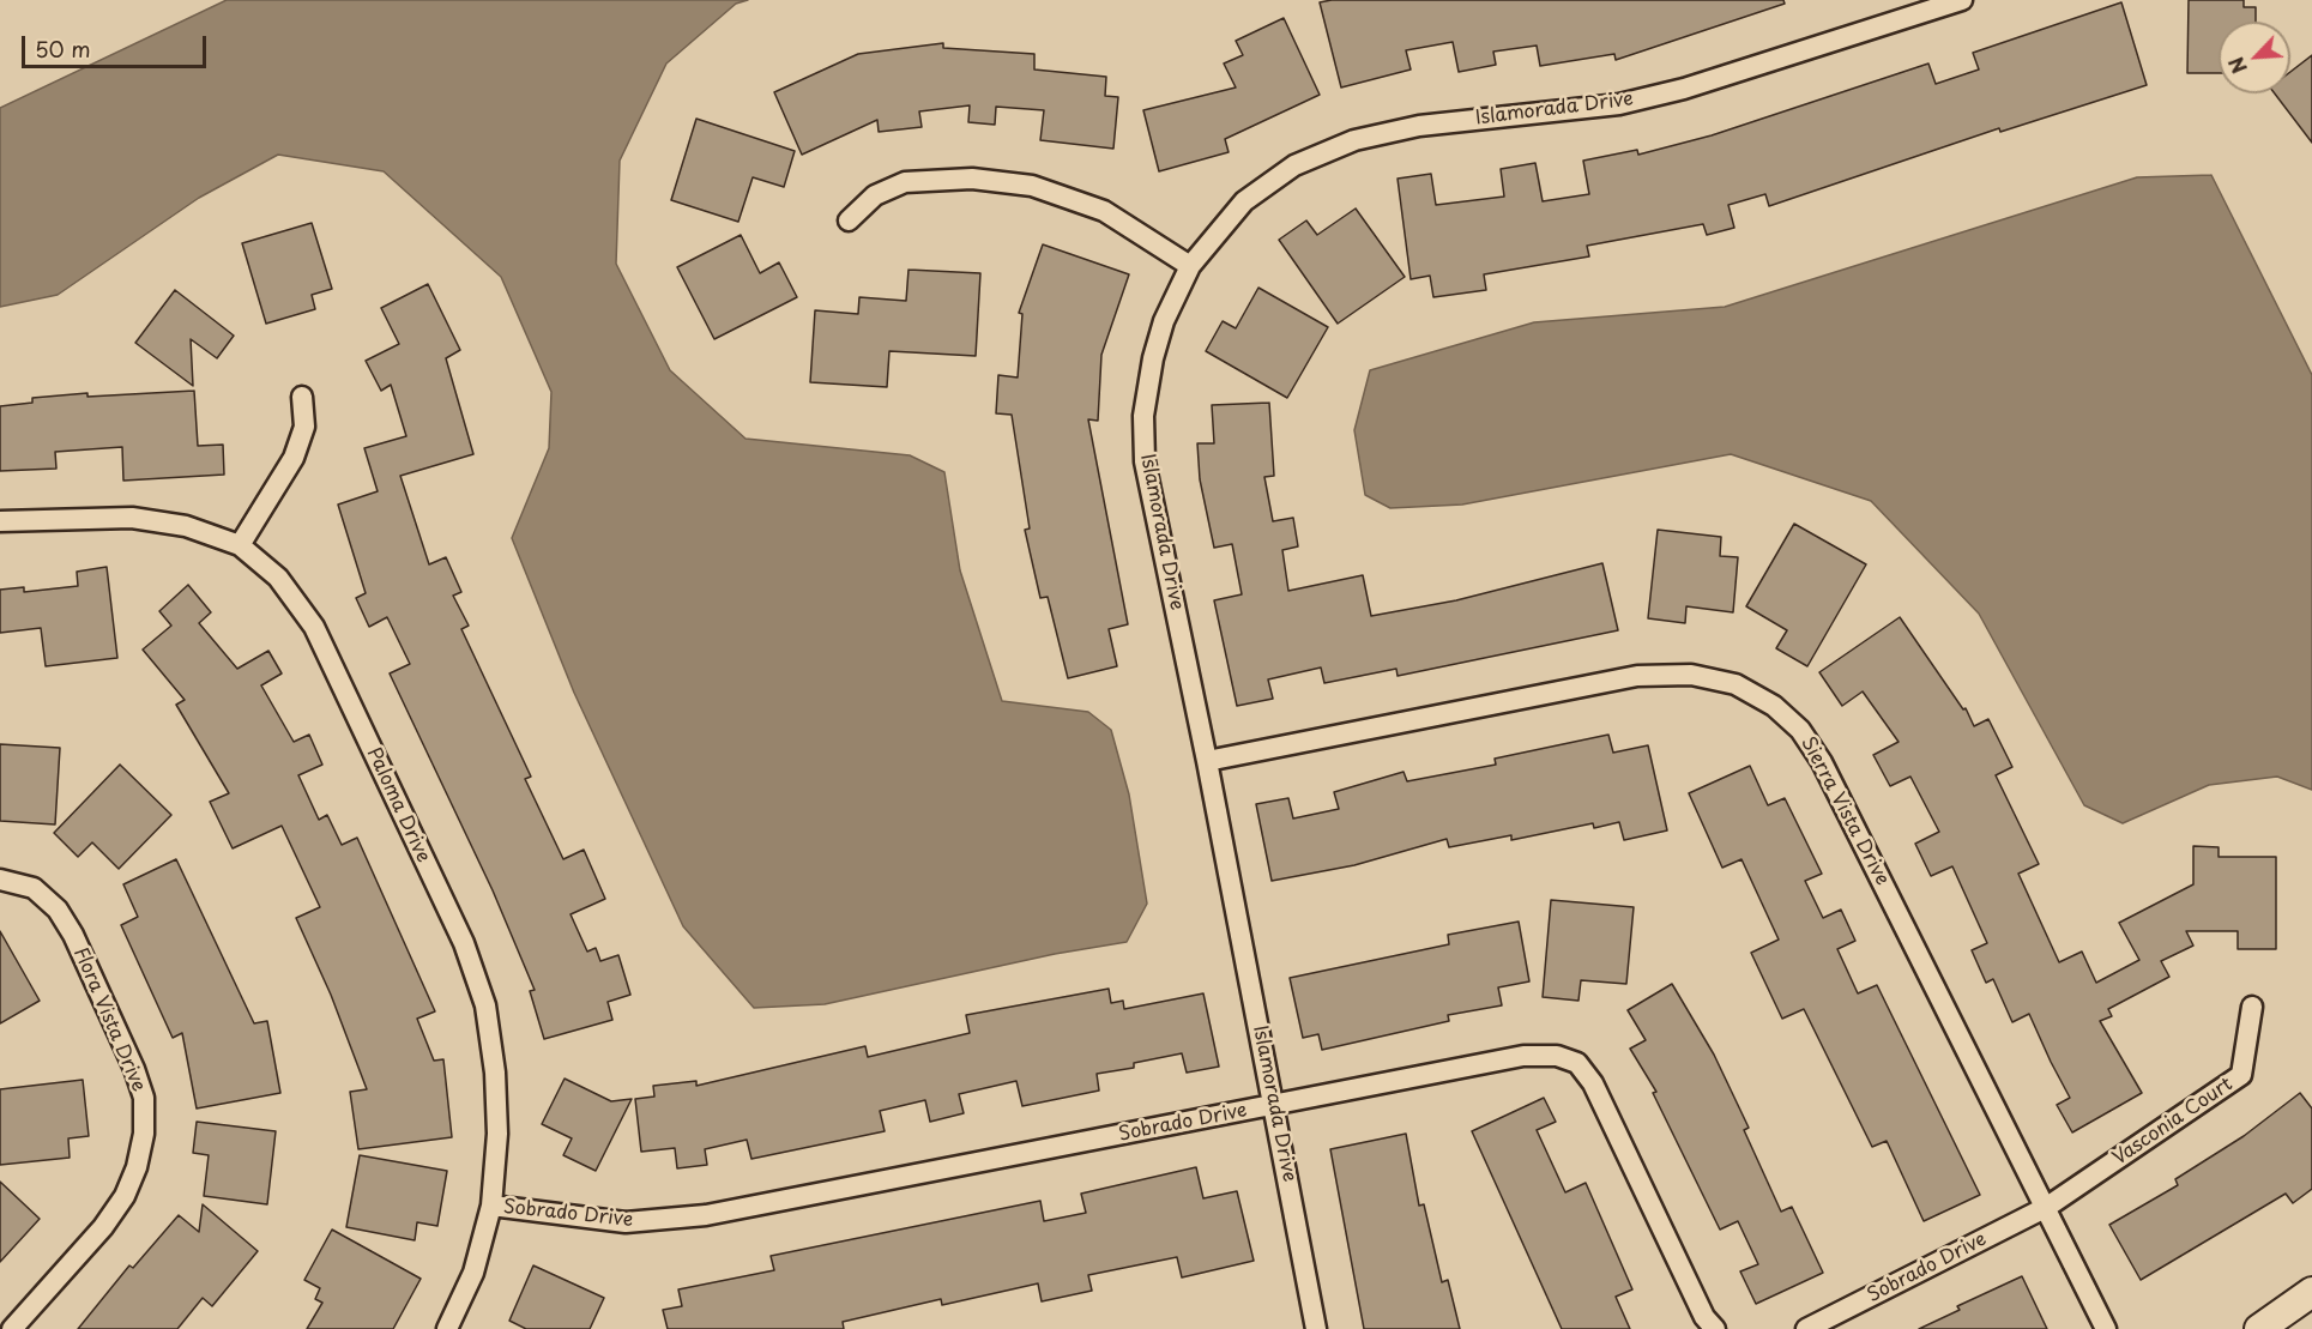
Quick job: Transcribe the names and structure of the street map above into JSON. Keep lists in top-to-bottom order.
{
  "streets": {
    "street": [
      "Islamorada Drive",
      "Paloma Drive",
      "Sierra Vista Drive",
      "Flora Vista Drive",
      "Vasconia Court",
      "Sobrado Drive"
    ]
  },
  "crossings": [
    ["Islamorada Drive", "Sierra Vista Drive"],
    ["Islamorada Drive", "Sobrado Drive"],
    ["Paloma Drive", "Sobrado Drive"],
    ["Sierra Vista Drive", "Vasconia Court"],
    ["Sierra Vista Drive", "Sobrado Drive"],
    ["Vasconia Court", "Sobrado Drive"]
  ],
  "scale_bar": "50 m",
  "north": "bottom left"
}
